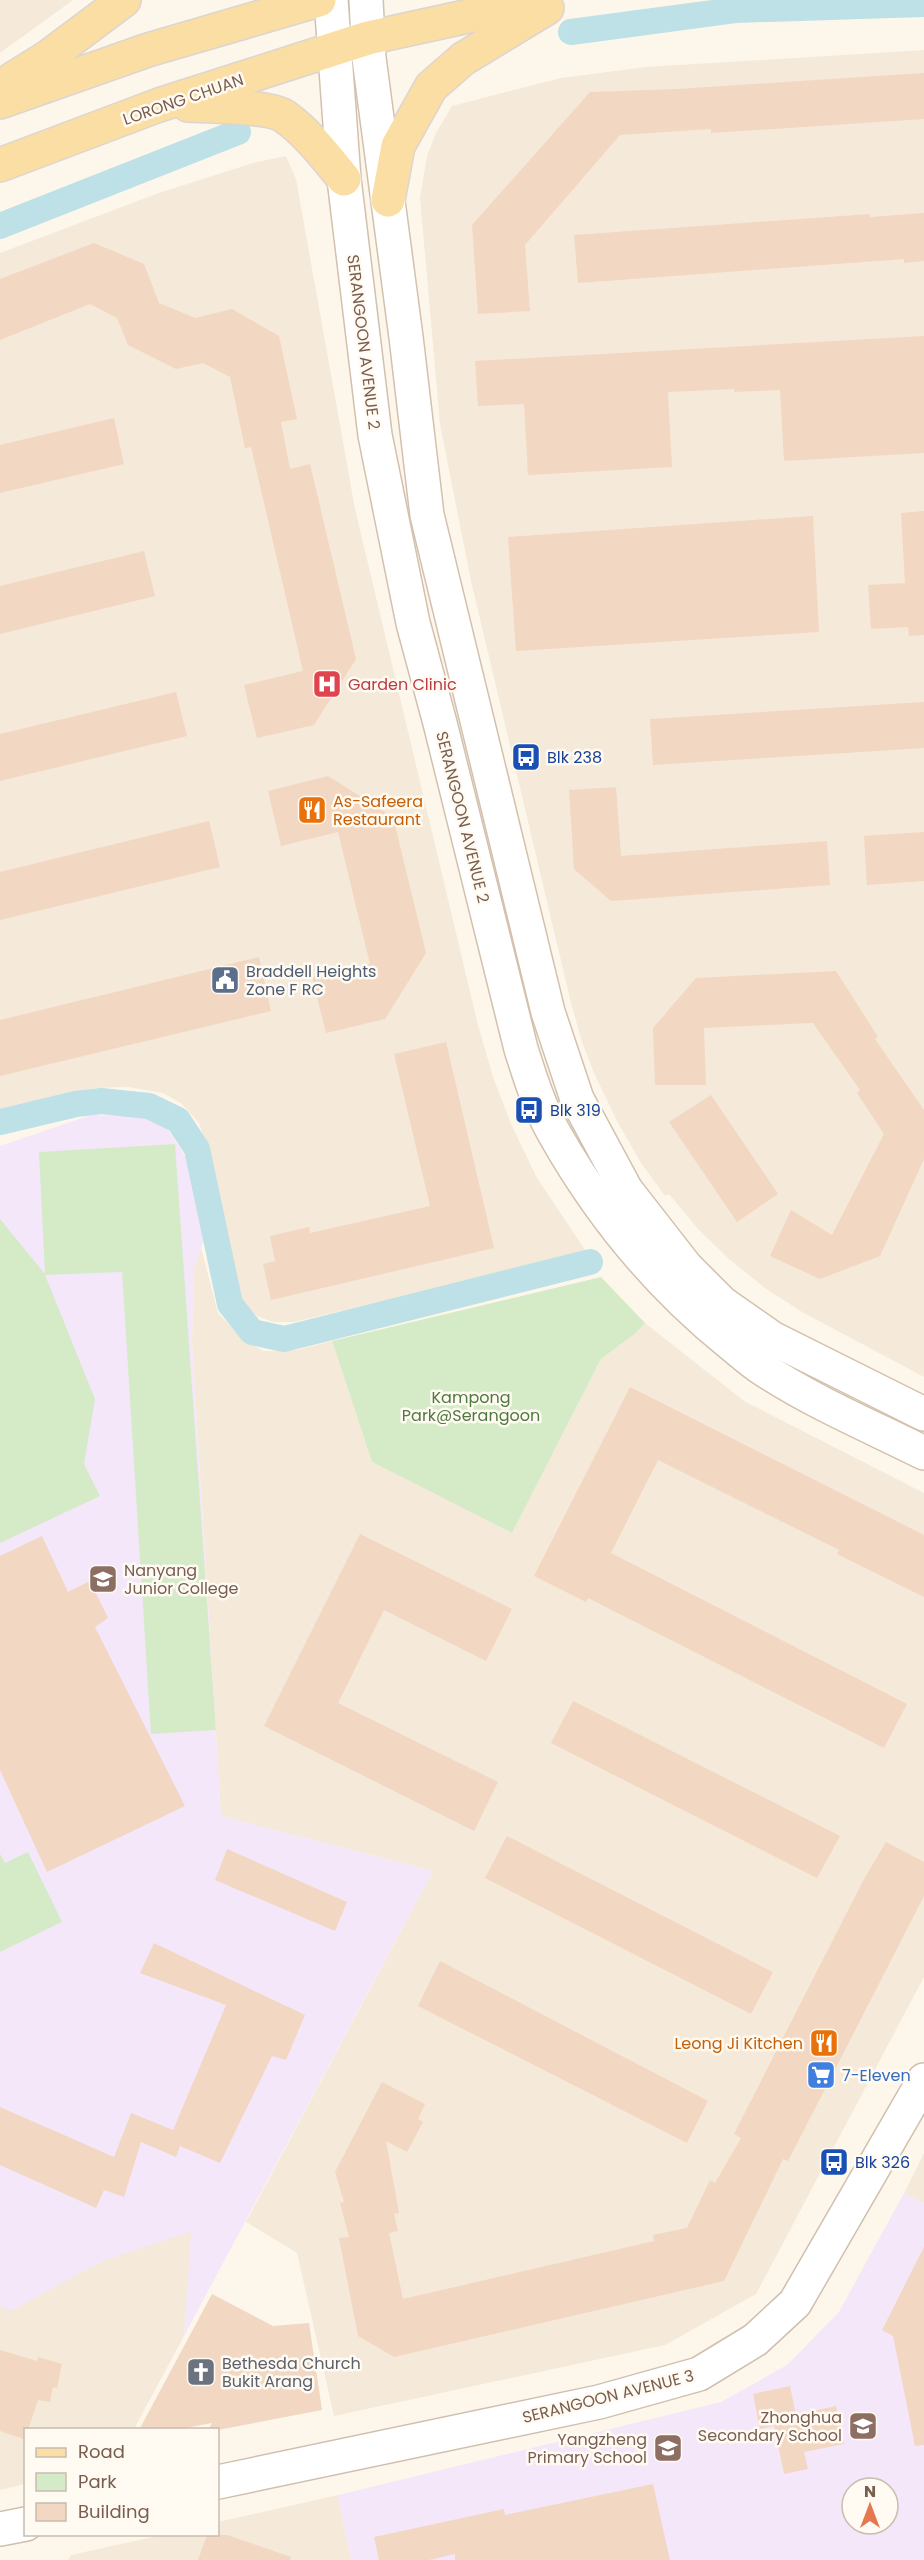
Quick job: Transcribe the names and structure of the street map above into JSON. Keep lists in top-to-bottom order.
{
  "streets": {
    "main road": ["LORONG CHUAN", "SERANGOON AVENUE 2", "SERANGOON AVENUE 3"]
  },
  "crossings": [
    ["LORONG CHUAN", "SERANGOON AVENUE 2"]
  ],
  "parks": ["Kampong Park@Serangoon"],
  "places": {
    "hospital": ["Garden Clinic"],
    "bus stop": ["Blk 238", "Blk 319", "Blk 326"],
    "restaurant": ["As-Safeera Restaurant", "Leong Ji Kitchen"],
    "public building": ["Braddell Heights Zone F RC"],
    "school or university": ["Nanyang Junior College", "Zhonghua Secondary School", "Yangzheng Primary School"],
    "supermarket": ["7-Eleven"],
    "church": ["Bethesda Church Bukit Arang"]
  },
  "legend": ["Road", "Park", "Building"],
  "north": "top"
}
